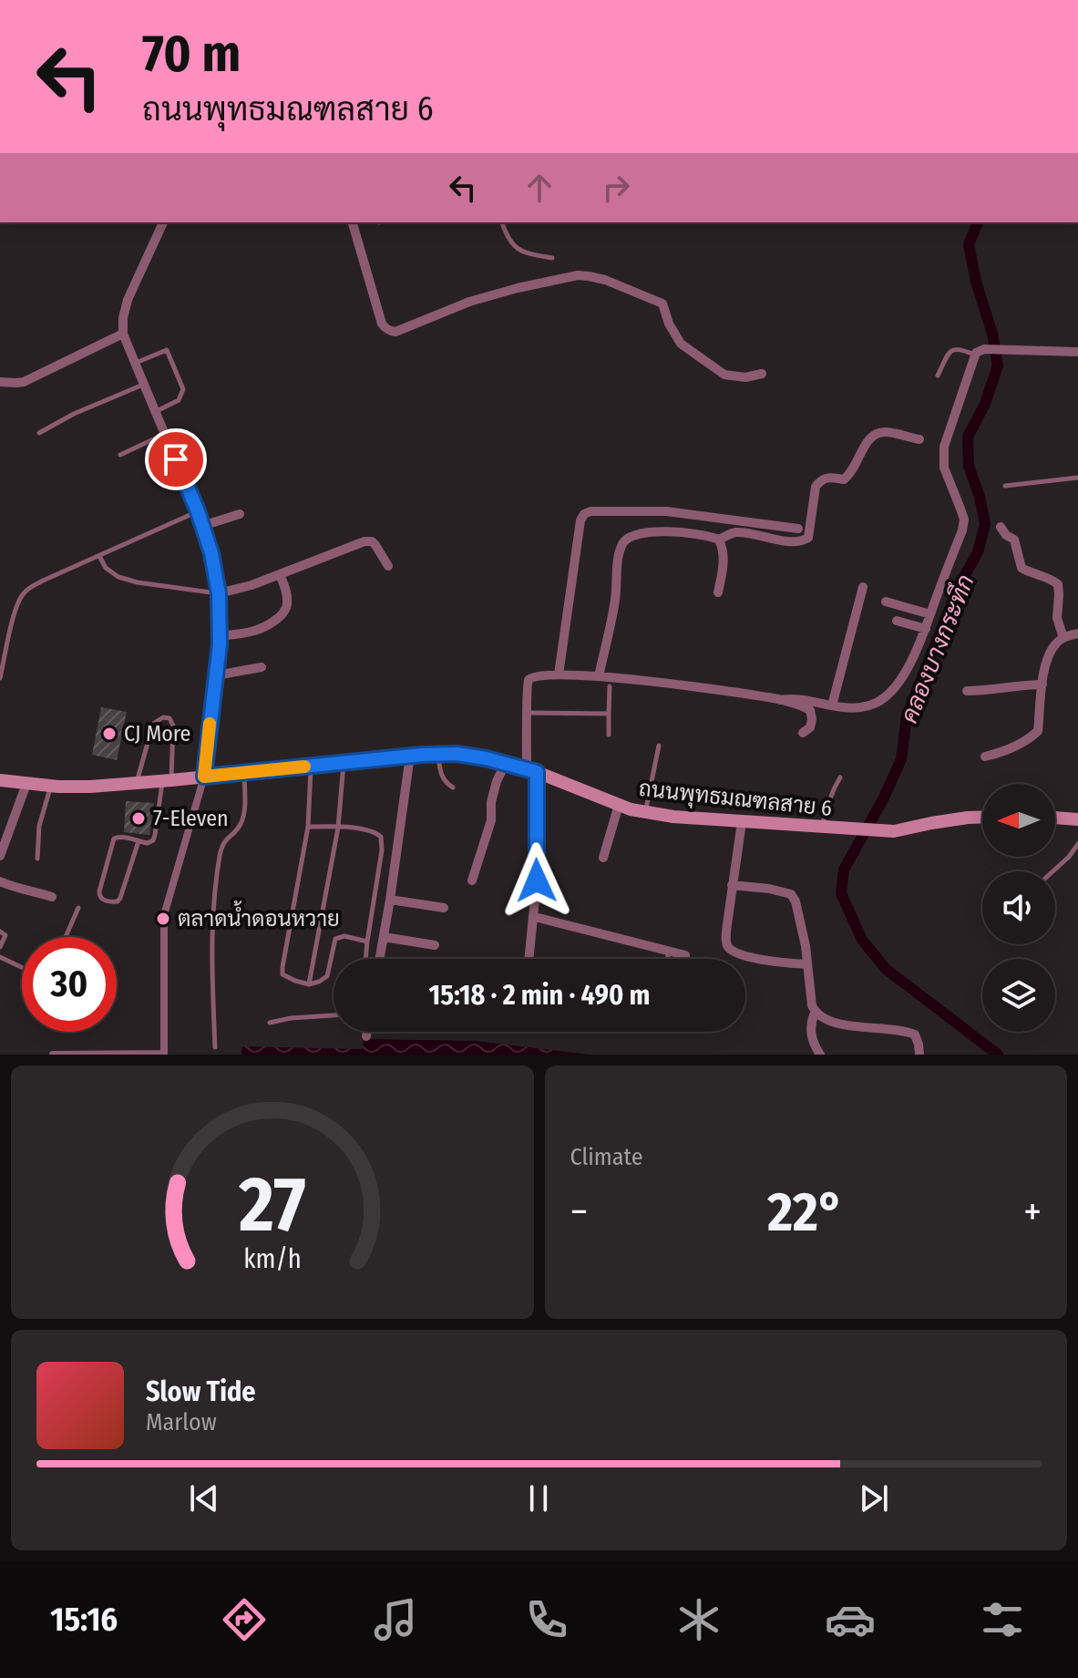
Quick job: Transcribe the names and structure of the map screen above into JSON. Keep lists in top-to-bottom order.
{
  "streets": {
    "main road": ["ถนนพุทธมณฑลสาย 6"]
  },
  "water": ["คลองบางกระทึก"],
  "places": ["CJ More", "7-Eleven", "ตลาดน้ำดอนหวาย"],
  "north": "left",
  "page": {
    "turn": ["70 m", "ถนนพุทธมณฑลสาย 6"],
    "limit": "30",
    "trip": "15:18 · 2 min · 490 m",
    "tile": "Climate",
    "heat": ["−", "22°", "+"],
    "song": ["Slow Tide", "Marlow"],
    "tabs": "15:16",
    "gauge": ["27", "km/h"]
  }
}
